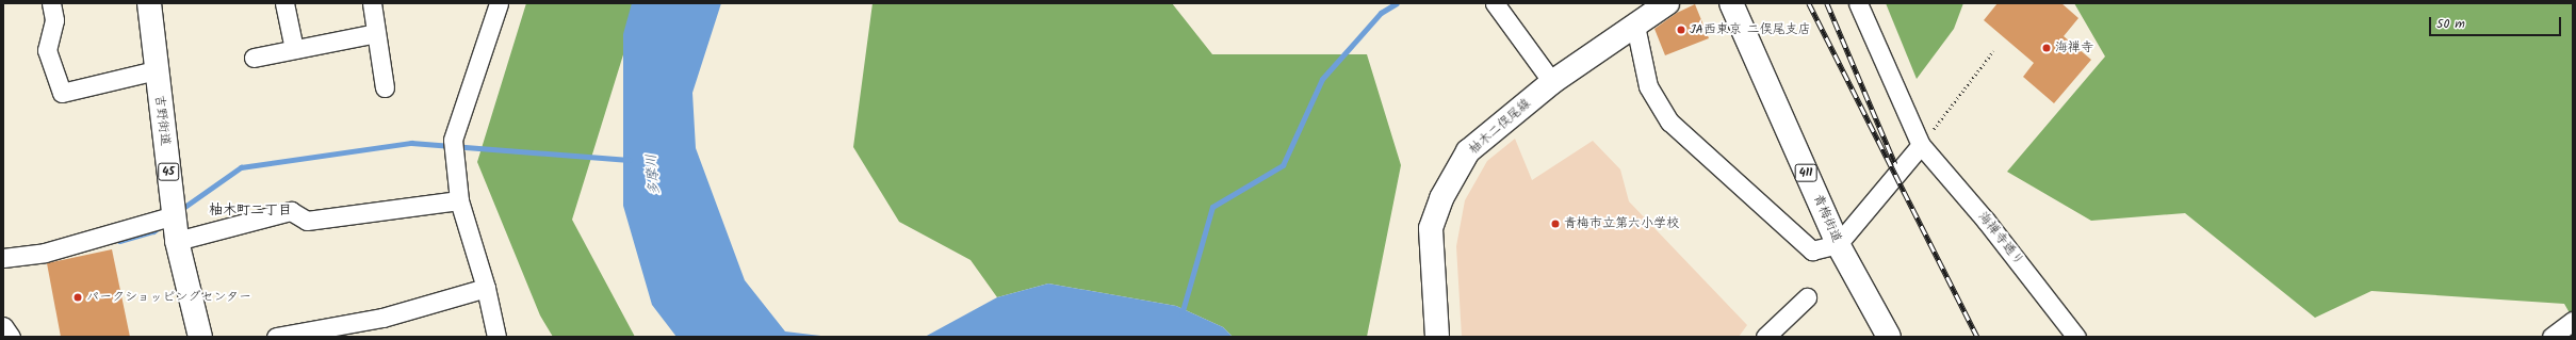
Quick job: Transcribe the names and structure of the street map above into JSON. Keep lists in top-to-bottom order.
{
  "streets": {
    "main road": [
      "吉野街道",
      "柚木二俣尾線",
      "45",
      "411",
      "青梅街道"
    ],
    "street": ["海禅寺通り"]
  },
  "districts": ["柚木町二丁目"],
  "water": ["多摩川"],
  "places": [
    "JA西東京 二俣尾支店",
    "海禅寺",
    "青梅市立第六小学校",
    "パークショッピングセンター"
  ],
  "scale_bar": "50 m"
}
